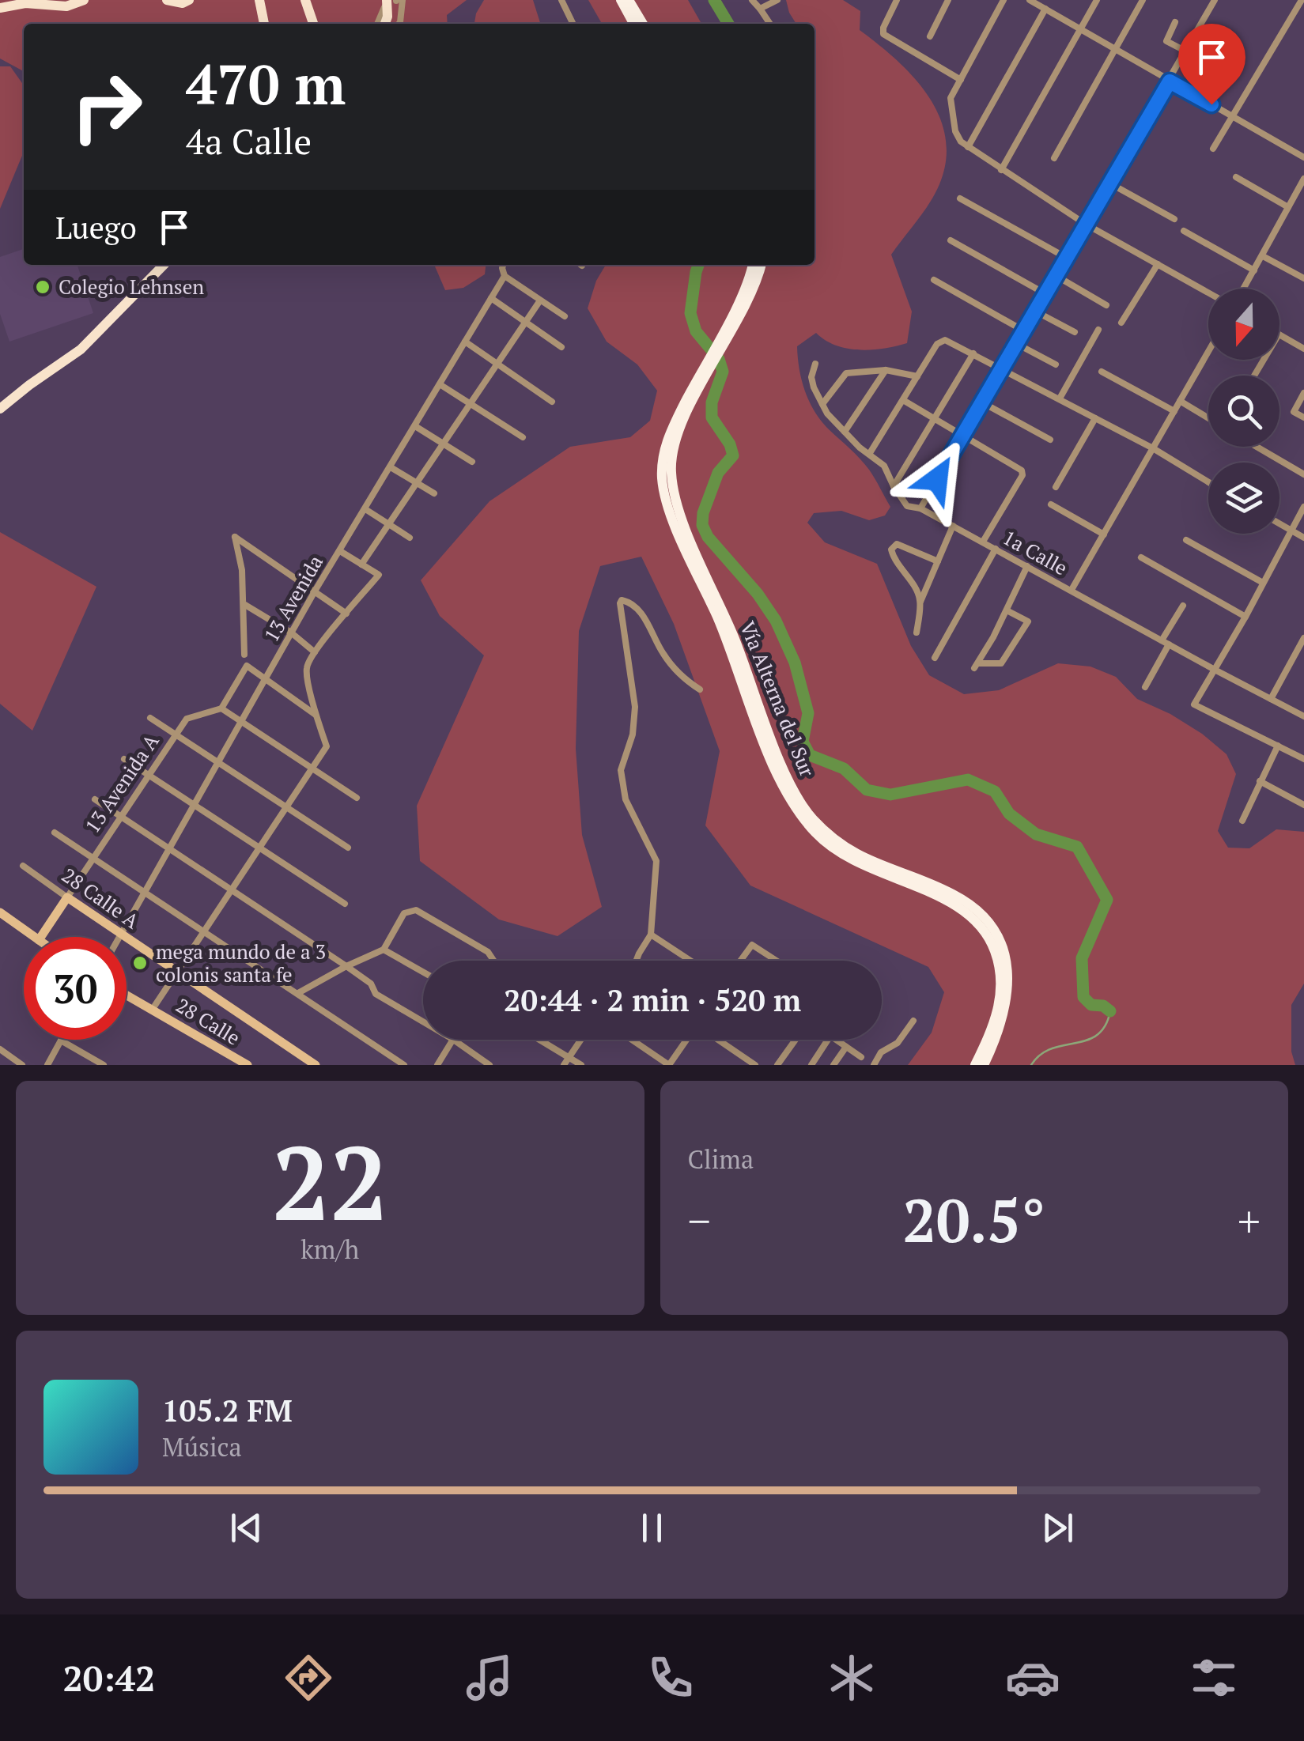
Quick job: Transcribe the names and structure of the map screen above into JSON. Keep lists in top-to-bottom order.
{
  "streets": {
    "highway": ["Vía Alterna del Sur"],
    "main road": ["13 Avenida A", "28 Calle A", "28 Calle"],
    "street": ["1a Calle", "13 Avenida"]
  },
  "crossings": [
    ["13 Avenida", "28 Calle A"],
    ["13 Avenida A", "28 Calle A"]
  ],
  "places": ["Colegio Lehnsen", "mega mundo de a 3 colonis santa fe"],
  "north": "bottom",
  "page": {
    "turn": ["470 m", "4a Calle"],
    "then": "Luego",
    "limit": "30",
    "trip": "20:44 · 2 min · 520 m",
    "tile": [
      ["22", "km/h"],
      "Clima"
    ],
    "heat": ["−", "20.5°", "+"],
    "song": ["105.2 FM", "Música"],
    "tabs": "20:42"
  }
}
